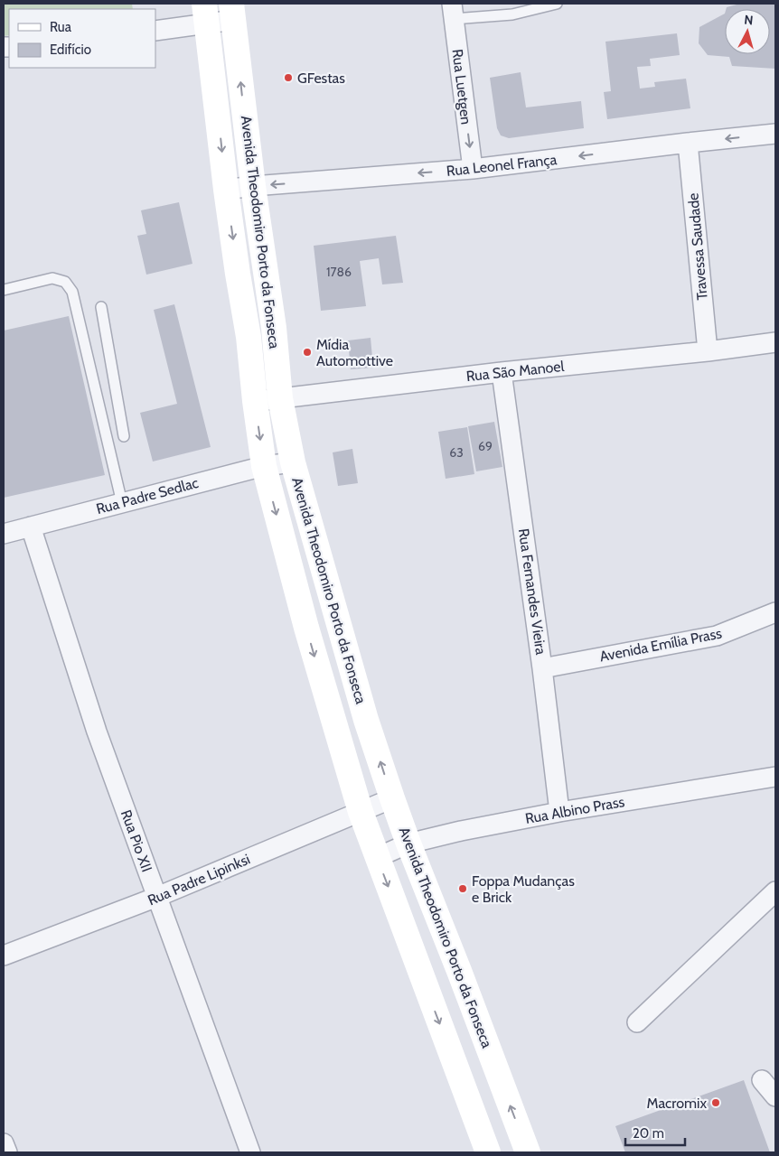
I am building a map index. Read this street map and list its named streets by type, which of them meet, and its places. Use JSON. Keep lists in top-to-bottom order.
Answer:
{
  "streets": {
    "main road": ["Avenida Theodomiro Porto da Fonseca"],
    "street": [
      "Rua Luetgen",
      "Rua Leonel França",
      "Travessa Saudade",
      "Rua São Manoel",
      "Rua Padre Sedlac",
      "Rua Fernandes Vieira",
      "Avenida Emília Prass",
      "Rua Albino Prass",
      "Rua Pio XII",
      "Rua Padre Lipinksi"
    ]
  },
  "crossings": [
    ["Rua Luetgen", "Rua Leonel França"],
    ["Rua Leonel França", "Avenida Theodomiro Porto da Fonseca"],
    ["Rua Leonel França", "Travessa Saudade"],
    ["Avenida Theodomiro Porto da Fonseca", "Rua São Manoel"],
    ["Avenida Theodomiro Porto da Fonseca", "Rua Padre Sedlac"],
    ["Avenida Theodomiro Porto da Fonseca", "Rua Albino Prass"],
    ["Avenida Theodomiro Porto da Fonseca", "Rua Padre Lipinksi"],
    ["Travessa Saudade", "Rua São Manoel"],
    ["Rua São Manoel", "Rua Fernandes Vieira"],
    ["Rua Padre Sedlac", "Rua Pio XII"],
    ["Rua Fernandes Vieira", "Avenida Emília Prass"],
    ["Rua Fernandes Vieira", "Rua Albino Prass"],
    ["Rua Pio XII", "Rua Padre Lipinksi"]
  ],
  "one_way": ["Rua Luetgen", "Rua Leonel França"],
  "places": [
    "GFestas",
    "Mídia Automottive",
    "Foppa Mudanças e Brick",
    "Macromix"
  ],
  "house_numbers": ["1786", "69", "63"],
  "legend": ["Rua", "Edifício"],
  "scale_bar": "20 m",
  "north": "top"
}
